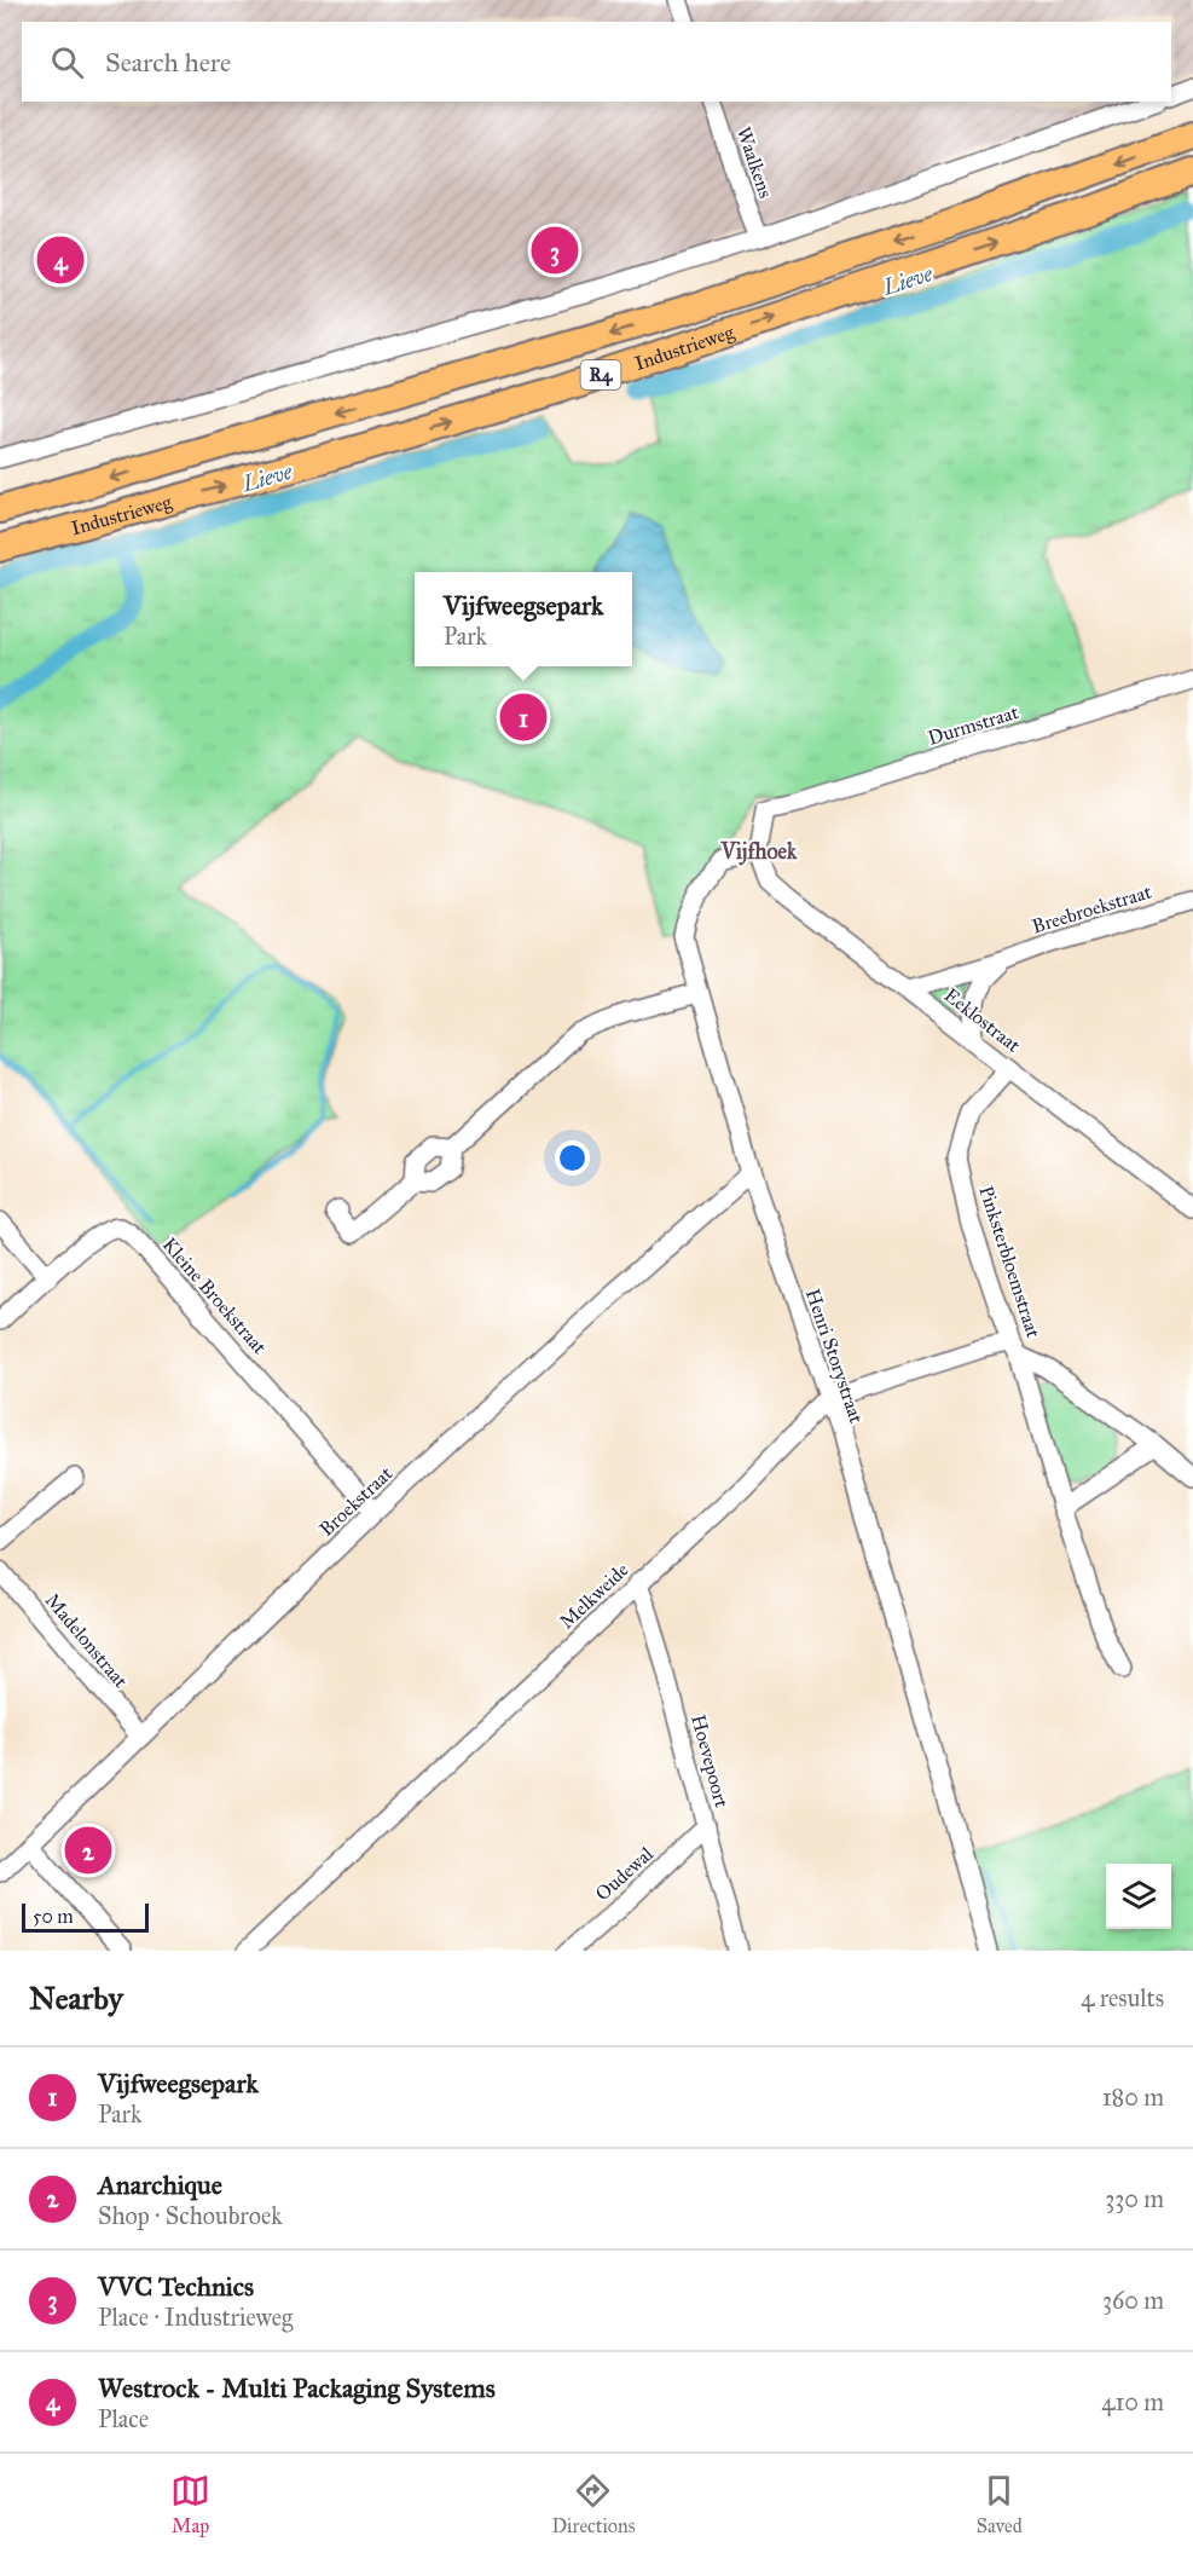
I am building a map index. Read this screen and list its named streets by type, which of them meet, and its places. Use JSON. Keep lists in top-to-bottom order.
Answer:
{
  "streets": {
    "highway": ["Industrieweg", "R4"],
    "street": [
      "Waalkens",
      "Durmstraat",
      "Breebroekstraat",
      "Eeklostraat",
      "Pinksterbloemstraat",
      "Kleine Broekstraat",
      "Henri Storystraat",
      "Broekstraat",
      "Melkweide",
      "Madelonstraat",
      "Hoevepoort",
      "Oudewal"
    ]
  },
  "crossings": [
    ["Durmstraat", "Eeklostraat"],
    ["Durmstraat", "Henri Storystraat"],
    ["Breebroekstraat", "Eeklostraat"],
    ["Eeklostraat", "Pinksterbloemstraat"],
    ["Eeklostraat", "Henri Storystraat"],
    ["Pinksterbloemstraat", "Melkweide"],
    ["Kleine Broekstraat", "Broekstraat"],
    ["Henri Storystraat", "Broekstraat"],
    ["Henri Storystraat", "Melkweide"],
    ["Broekstraat", "Madelonstraat"],
    ["Melkweide", "Hoevepoort"],
    ["Hoevepoort", "Oudewal"]
  ],
  "districts": ["Vijfhoek"],
  "water": ["Lieve"],
  "scale_bar": "50 m",
  "page": {
    "search": "Search here",
    "pins": [
      "3",
      "4",
      "1",
      "2"
    ],
    "popup": ["Vijfweegsepark", "Park"],
    "scale": "50 m",
    "heading": ["Nearby", "4 results"],
    "list": [
      {
        "mark": "1",
        "name": "Vijfweegsepark",
        "note": "Park",
        "value": "180 m"
      },
      {
        "mark": "2",
        "name": "Anarchique",
        "note": "Shop · Schoubroek",
        "value": "330 m"
      },
      {
        "mark": "3",
        "name": "VVC Technics",
        "note": "Place · Industrieweg",
        "value": "360 m"
      },
      {
        "mark": "4",
        "name": "Westrock - Multi Packaging Systems",
        "note": "Place",
        "value": "410 m"
      }
    ],
    "nav": ["Map", "Directions", "Saved"]
  }
}
